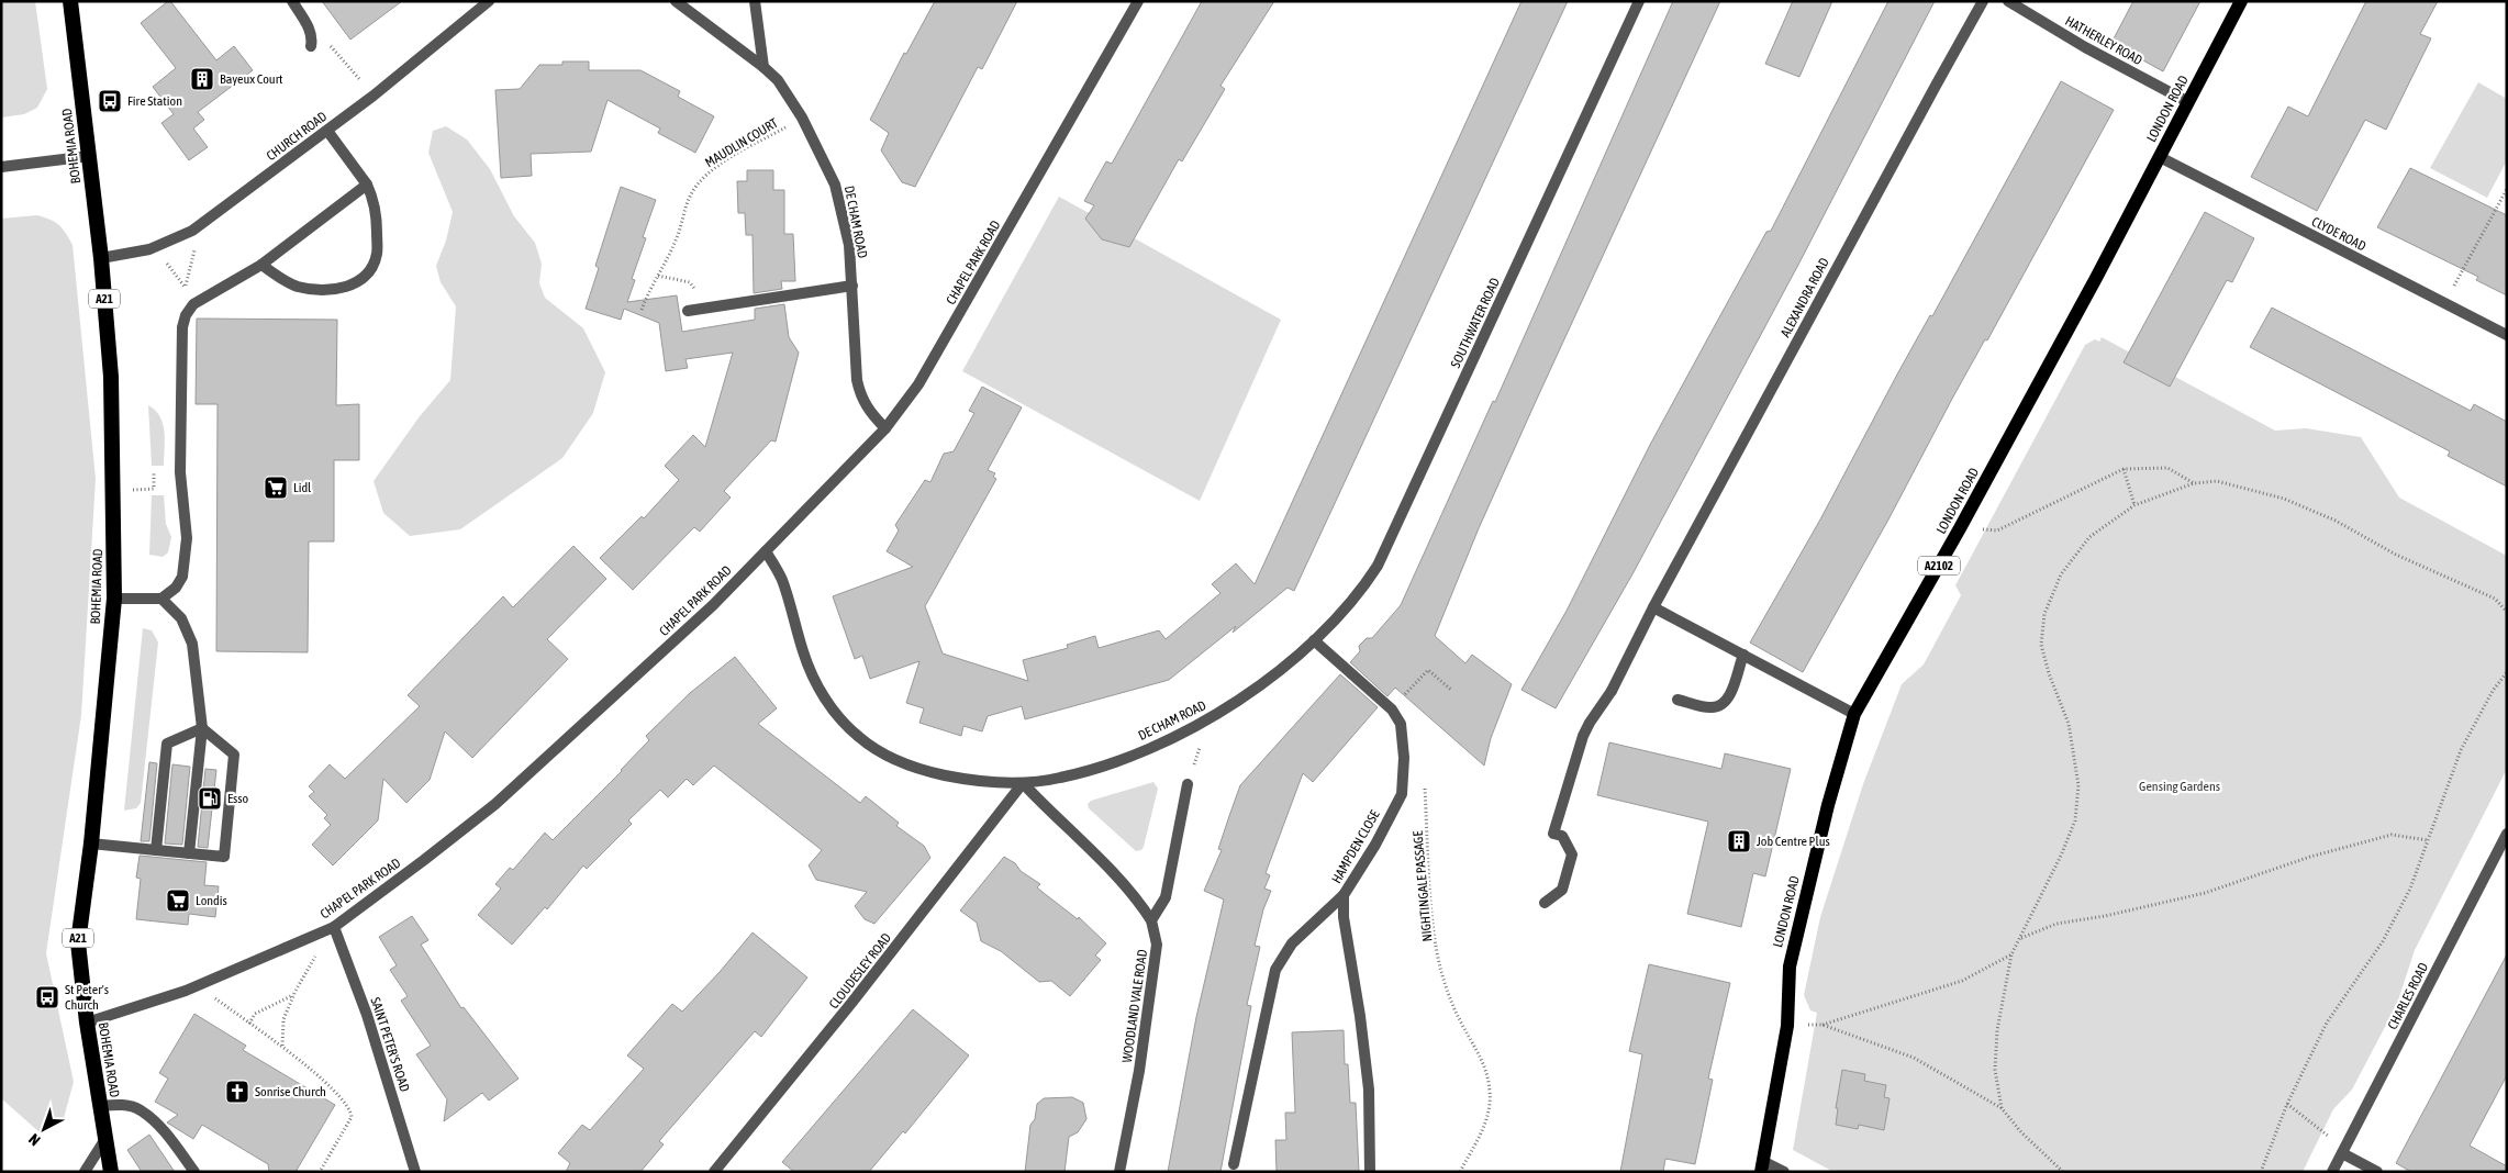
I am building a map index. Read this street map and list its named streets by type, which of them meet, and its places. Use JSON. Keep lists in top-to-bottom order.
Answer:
{
  "streets": {
    "highway": ["BOHEMIA ROAD", "A21"],
    "main road": ["LONDON ROAD", "A2102"],
    "street": [
      "HATHERLEY ROAD",
      "CHURCH ROAD",
      "DE CHAM ROAD",
      "CLYDE ROAD",
      "CHAPEL PARK ROAD",
      "ALEXANDRA ROAD",
      "SOUTHWATER ROAD",
      "HAMPDEN CLOSE",
      "CLOUDESLEY ROAD",
      "CHARLES ROAD",
      "WOODLAND VALE ROAD",
      "SAINT PETER'S ROAD"
    ],
    "path": ["MAUDLIN COURT", "NIGHTINGALE PASSAGE"]
  },
  "crossings": [
    ["HATHERLEY ROAD", "LONDON ROAD"],
    ["LONDON ROAD", "CLYDE ROAD"],
    ["CHURCH ROAD", "BOHEMIA ROAD"],
    ["MAUDLIN COURT", "DE CHAM ROAD"],
    ["BOHEMIA ROAD", "CHAPEL PARK ROAD"],
    ["DE CHAM ROAD", "CHAPEL PARK ROAD"],
    ["DE CHAM ROAD", "SOUTHWATER ROAD"],
    ["DE CHAM ROAD", "HAMPDEN CLOSE"],
    ["DE CHAM ROAD", "CLOUDESLEY ROAD"],
    ["CHAPEL PARK ROAD", "SAINT PETER'S ROAD"],
    ["SOUTHWATER ROAD", "HAMPDEN CLOSE"]
  ],
  "parks": ["Gensing Gardens"],
  "places": {
    "building": ["Bayeux Court", "Job Centre Plus"],
    "bus stop": ["Fire Station", "St Peter's Church"],
    "supermarket": ["Lidl", "Londis"],
    "fuel station": ["Esso"],
    "church": ["Sonrise Church"]
  },
  "north": "bottom left"
}
